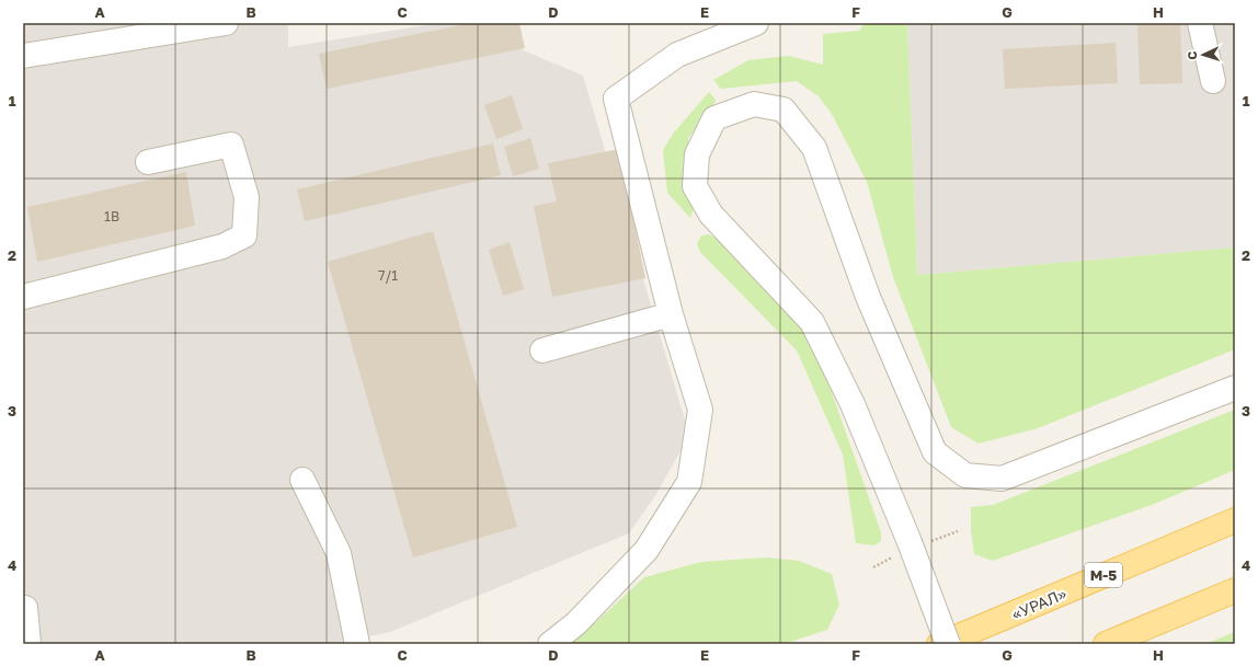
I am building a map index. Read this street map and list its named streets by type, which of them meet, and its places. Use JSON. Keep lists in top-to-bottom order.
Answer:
{
  "streets": {
    "main road": ["М-5", "«УРАЛ»"]
  },
  "house_numbers": ["1В", "7/1"],
  "north": "left",
  "grid": {
    "columns": [
      "A",
      "B",
      "C",
      "D",
      "E",
      "F",
      "G",
      "H"
    ],
    "rows": [
      "1",
      "2",
      "3",
      "4"
    ]
  }
}
